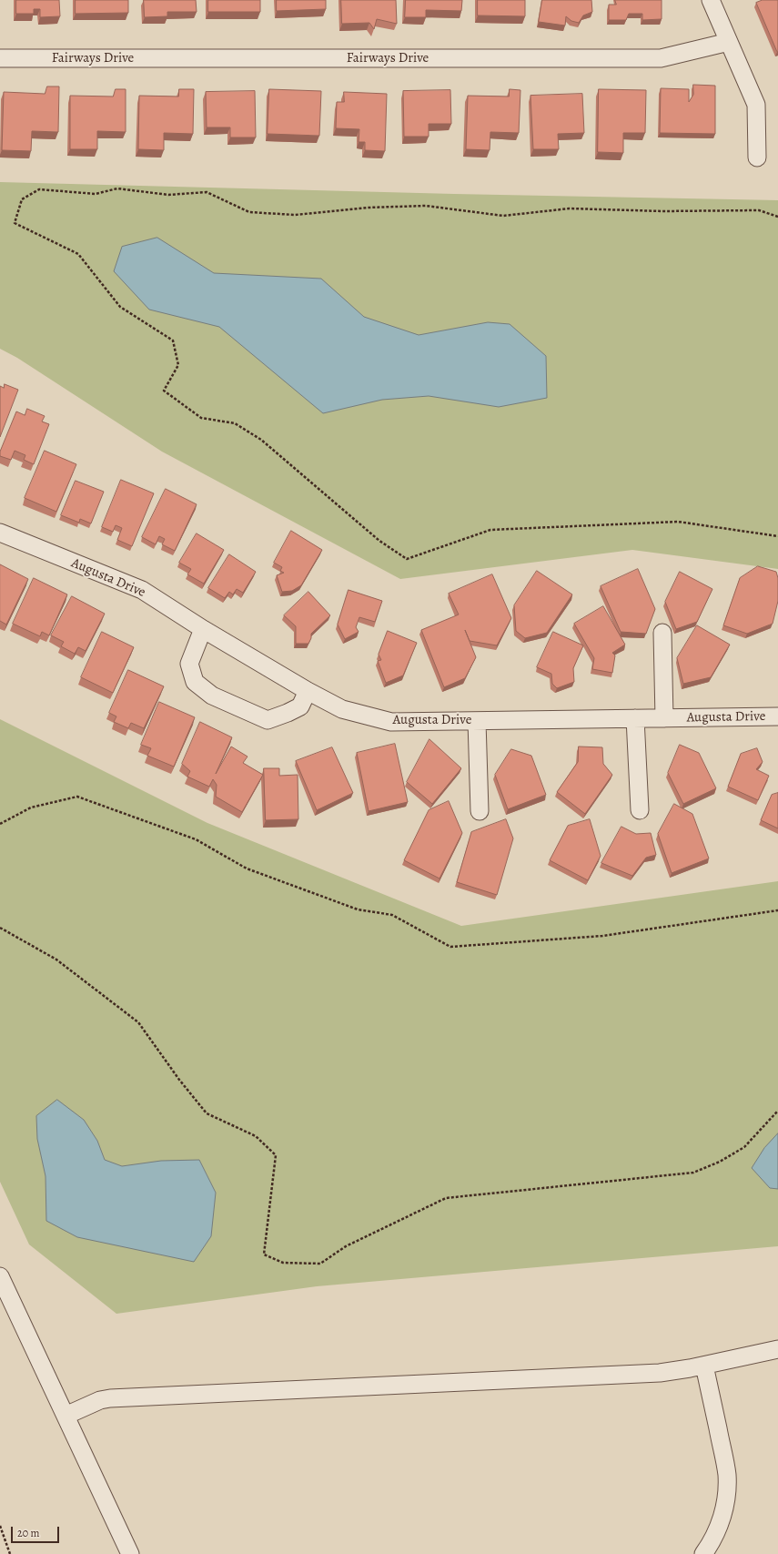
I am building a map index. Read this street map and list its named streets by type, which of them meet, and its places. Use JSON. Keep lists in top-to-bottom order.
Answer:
{
  "streets": {
    "street": ["Fairways Drive", "Augusta Drive"]
  },
  "scale_bar": "20 m"
}
